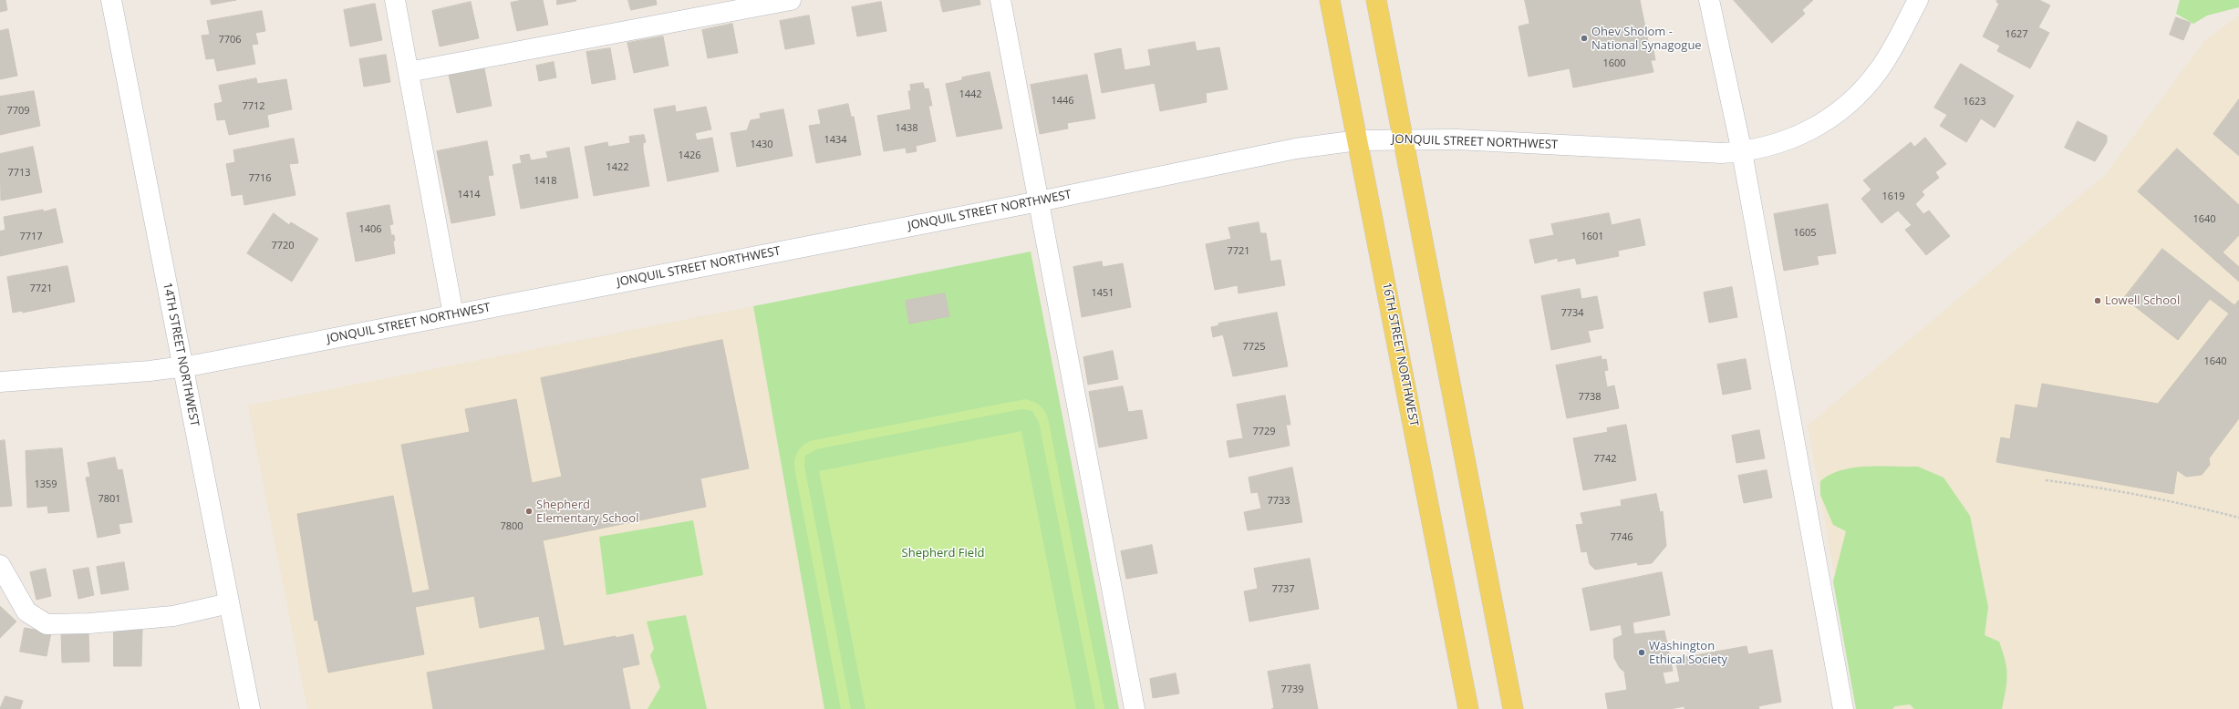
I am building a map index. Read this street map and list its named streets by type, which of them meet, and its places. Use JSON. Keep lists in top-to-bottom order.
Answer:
{
  "streets": {
    "main road": ["16TH STREET NORTHWEST"],
    "street": ["JONQUIL STREET NORTHWEST", "14TH STREET NORTHWEST"]
  },
  "crossings": [
    ["JONQUIL STREET NORTHWEST", "14TH STREET NORTHWEST"],
    ["JONQUIL STREET NORTHWEST", "16TH STREET NORTHWEST"]
  ],
  "parks": ["Shepherd Field"],
  "places": [
    "Ohev Sholom - National Synagogue",
    "Lowell School",
    "Shepherd Elementary School",
    "Washington Ethical Society"
  ],
  "house_numbers": [
    "1627",
    "7706",
    "1600",
    "1442",
    "1446",
    "1623",
    "7712",
    "7709",
    "1438",
    "1434",
    "1430",
    "1426",
    "1422",
    "7713",
    "7716",
    "1418",
    "1414",
    "1619",
    "1640",
    "1406",
    "1605",
    "7717",
    "1601",
    "7720",
    "7721",
    "7721",
    "1451",
    "7734",
    "7725",
    "1640",
    "7738",
    "7729",
    "7742",
    "1359",
    "7801",
    "7733",
    "7800",
    "7746",
    "7737",
    "7739"
  ]
}
